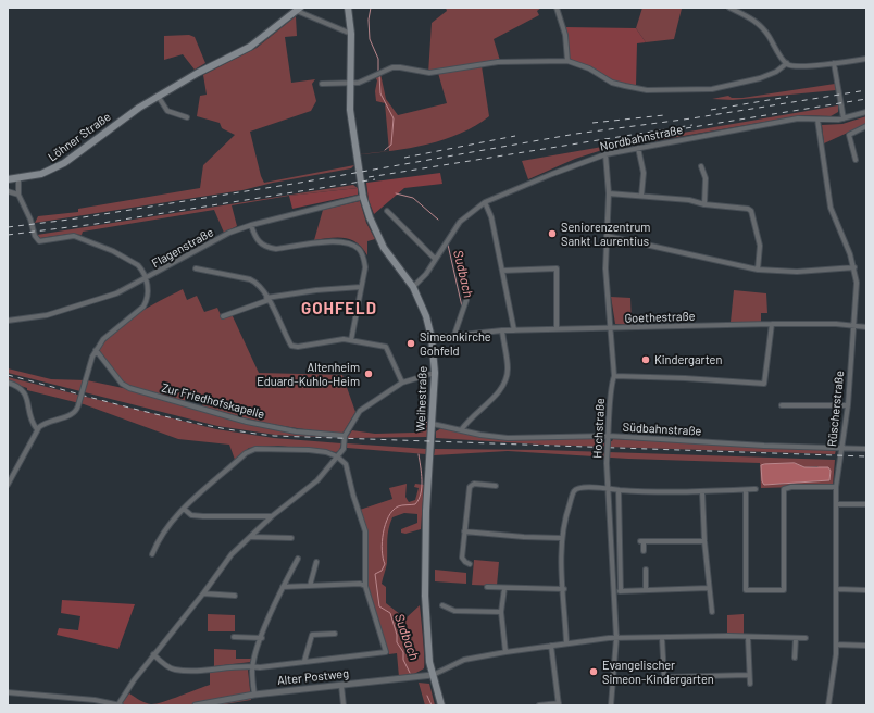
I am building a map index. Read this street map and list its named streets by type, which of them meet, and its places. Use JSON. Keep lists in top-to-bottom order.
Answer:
{
  "streets": {
    "main road": ["Löhner Straße", "Weihestraße"],
    "street": [
      "Nordbahnstraße",
      "Flagenstraße",
      "Goethestraße",
      "Zur Friedhofskapelle",
      "Rüscherstraße",
      "Hochstraße",
      "Südbahnstraße",
      "Alter Postweg"
    ]
  },
  "crossings": [
    ["Nordbahnstraße", "Weihestraße"],
    ["Nordbahnstraße", "Rüscherstraße"],
    ["Nordbahnstraße", "Hochstraße"],
    ["Flagenstraße", "Weihestraße"],
    ["Goethestraße", "Weihestraße"],
    ["Goethestraße", "Rüscherstraße"],
    ["Goethestraße", "Hochstraße"],
    ["Weihestraße", "Südbahnstraße"],
    ["Weihestraße", "Alter Postweg"],
    ["Rüscherstraße", "Südbahnstraße"],
    ["Hochstraße", "Südbahnstraße"]
  ],
  "districts": ["GOHFELD"],
  "water": ["Sudbach"],
  "places": [
    "Seniorenzentrum Sankt Laurentius",
    "Simeonkirche Gohfeld",
    "Kindergarten",
    "Altenheim Eduard-Kuhlo-Heim",
    "Evangelischer Simeon-Kindergarten"
  ]
}
